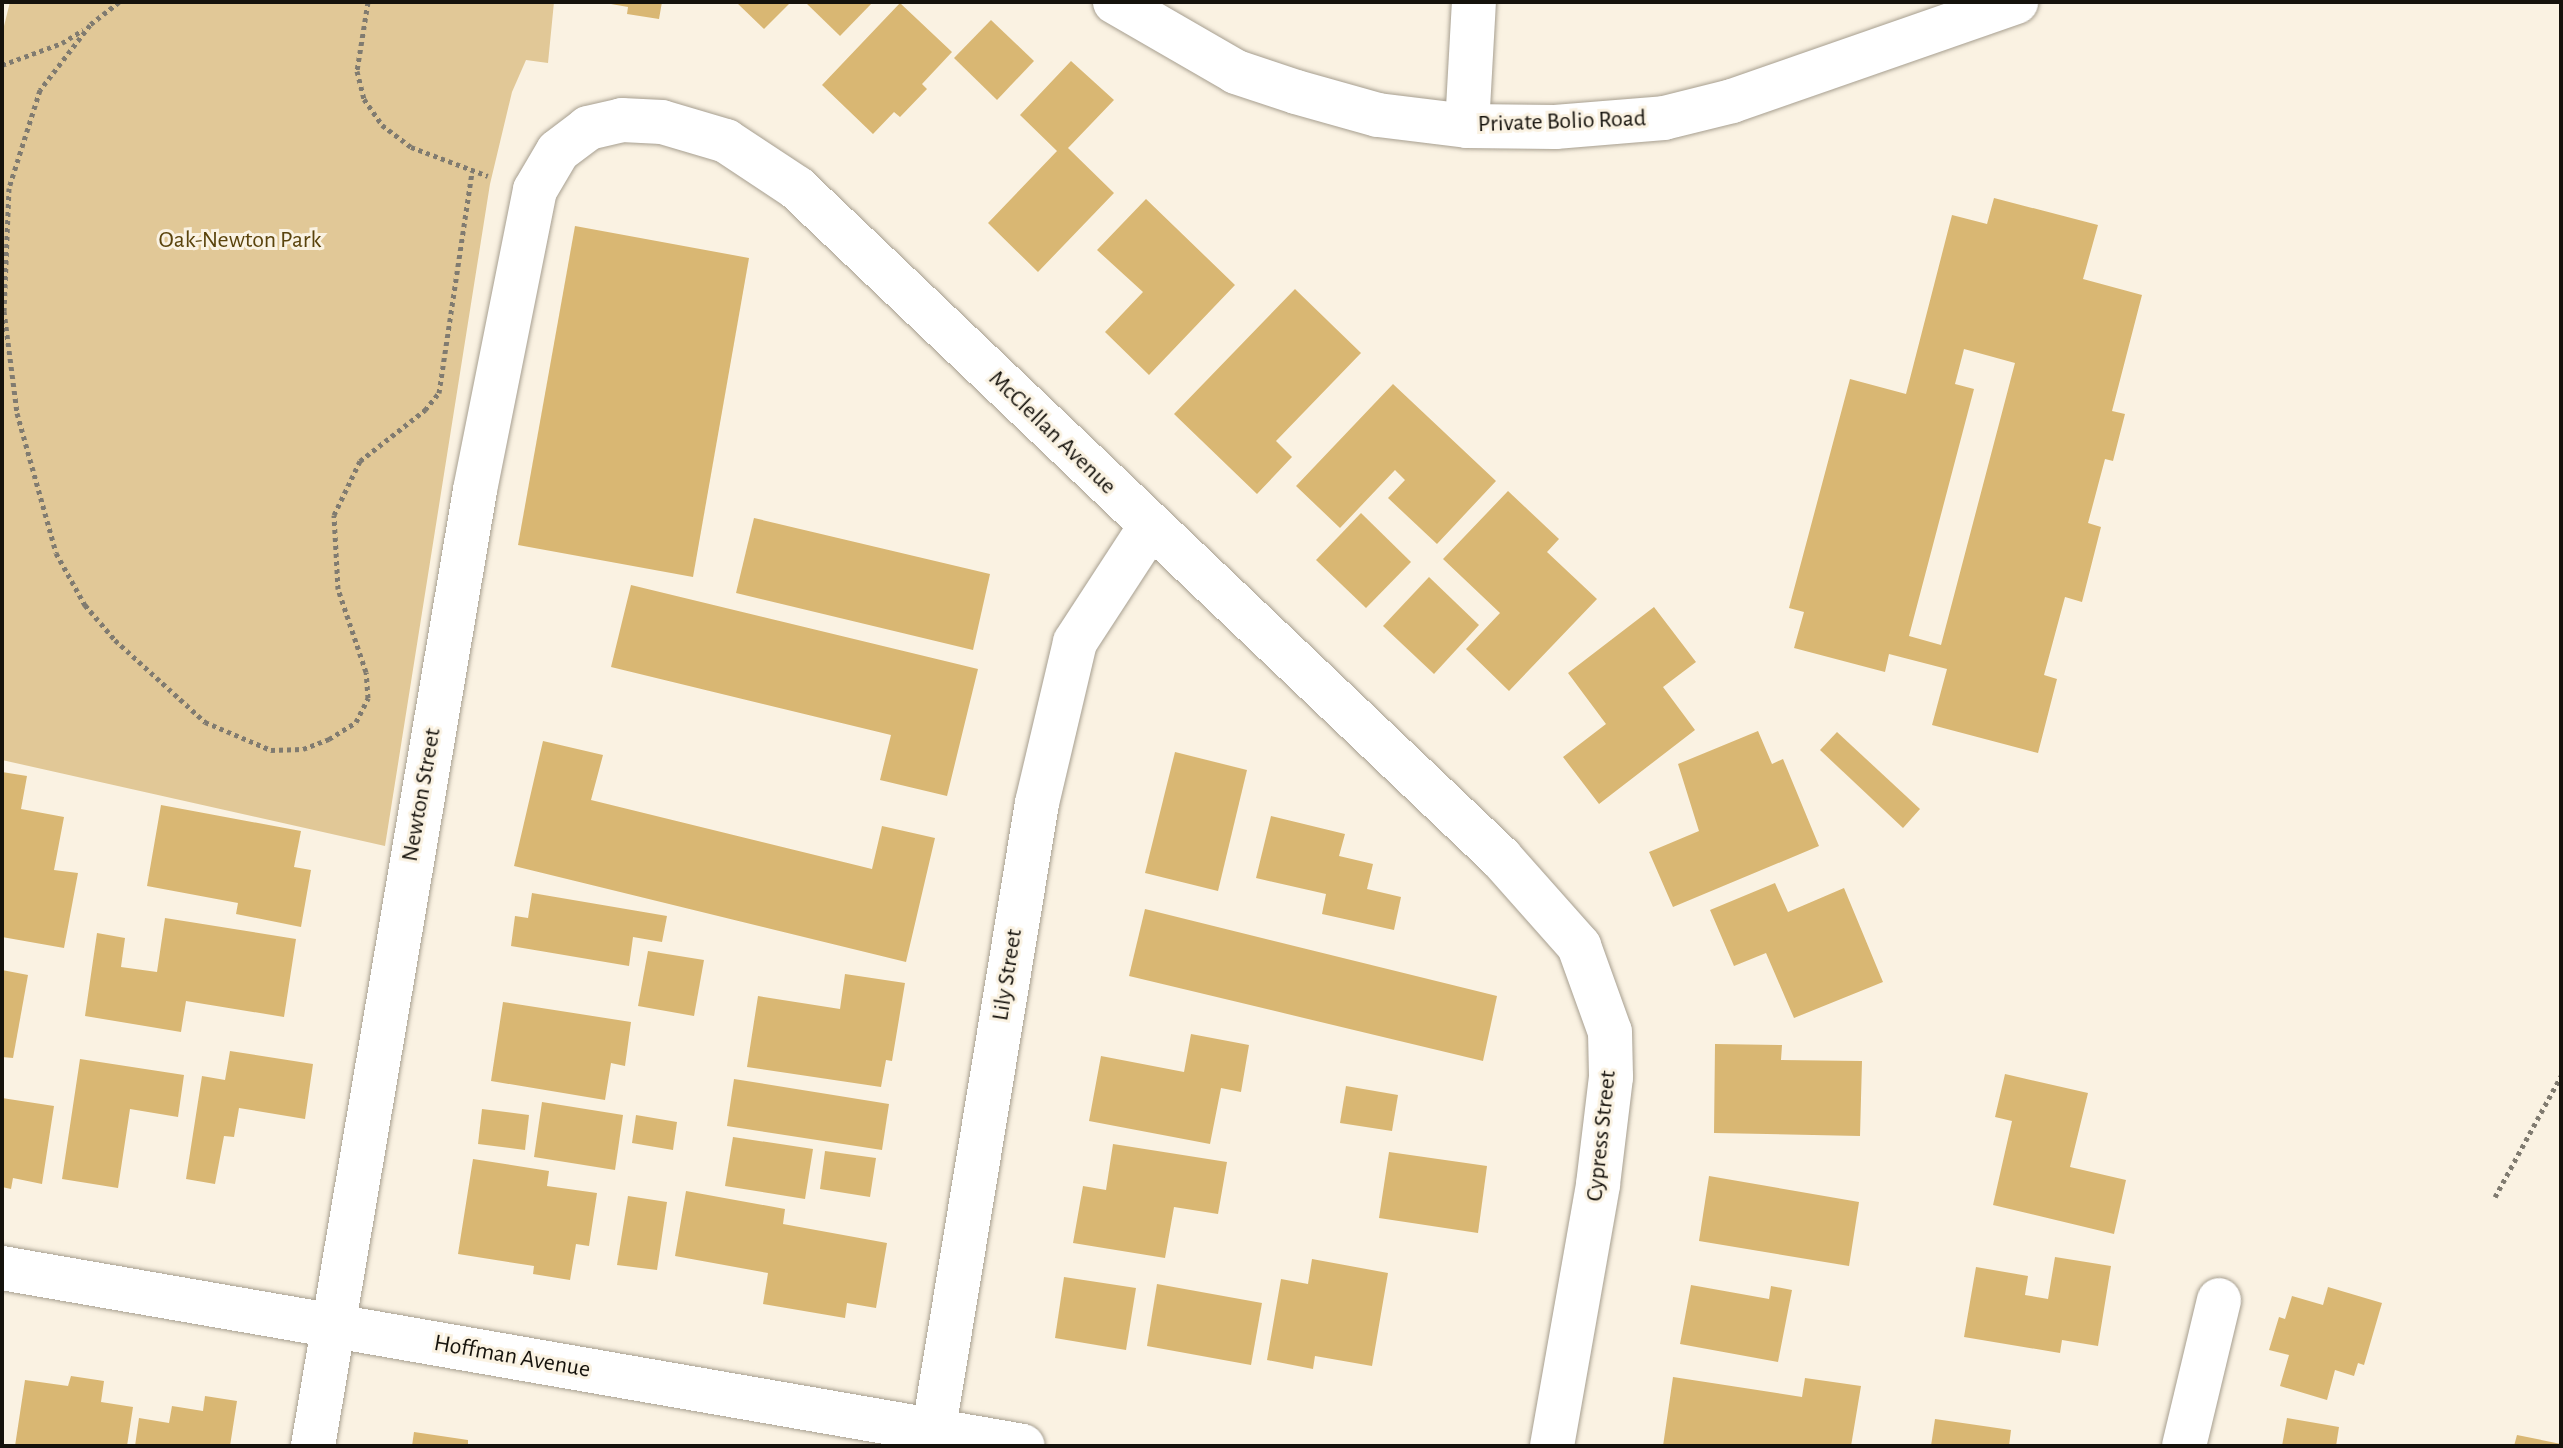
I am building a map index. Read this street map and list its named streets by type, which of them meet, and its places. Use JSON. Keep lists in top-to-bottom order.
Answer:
{
  "streets": {
    "street": [
      "Private Bolio Road",
      "McClellan Avenue",
      "Newton Street",
      "Lily Street",
      "Cypress Street",
      "Hoffman Avenue"
    ]
  },
  "crossings": [
    ["McClellan Avenue", "Newton Street"],
    ["McClellan Avenue", "Lily Street"],
    ["McClellan Avenue", "Cypress Street"],
    ["Newton Street", "Hoffman Avenue"],
    ["Lily Street", "Hoffman Avenue"]
  ],
  "parks": ["Oak-Newton Park"]
}
